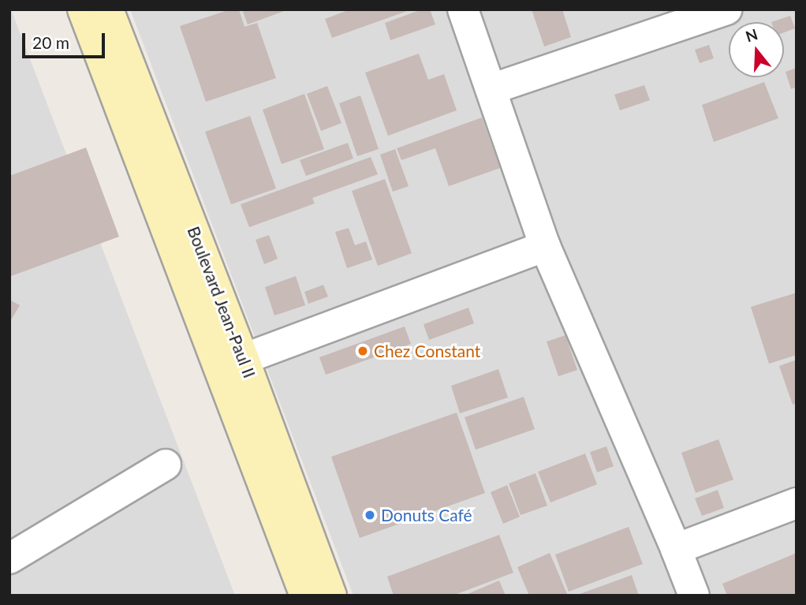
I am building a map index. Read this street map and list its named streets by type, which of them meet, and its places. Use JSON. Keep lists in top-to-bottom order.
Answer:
{
  "streets": {
    "main road": ["Boulevard Jean-Paul II"]
  },
  "places": ["Chez Constant", "Donuts Café"],
  "scale_bar": "20 m",
  "north": "top"
}
